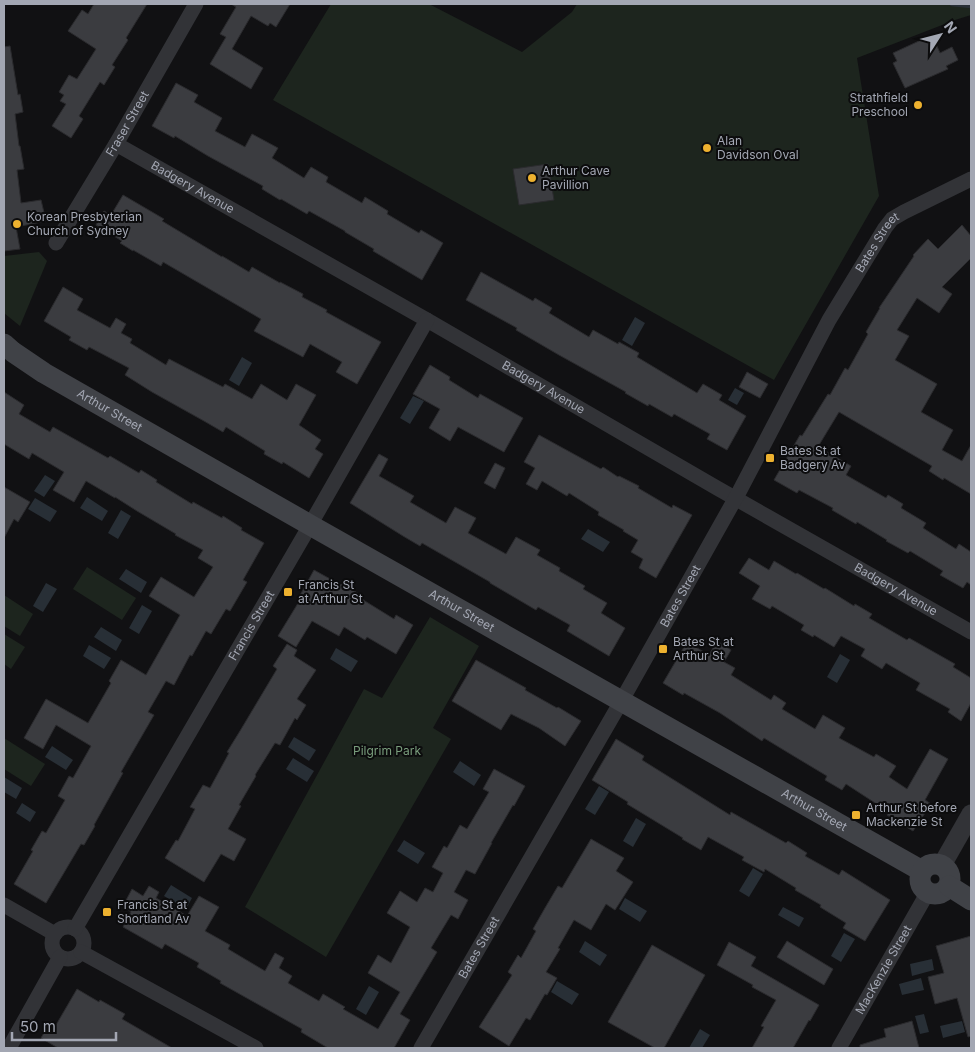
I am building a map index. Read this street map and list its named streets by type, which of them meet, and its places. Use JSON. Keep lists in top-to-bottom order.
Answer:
{
  "streets": {
    "main road": ["Arthur Street"],
    "street": [
      "Fraser Street",
      "Badgery Avenue",
      "Bates Street",
      "Francis Street",
      "MacKenzie Street"
    ]
  },
  "crossings": [
    ["Fraser Street", "Badgery Avenue"],
    ["Badgery Avenue", "Bates Street"],
    ["Badgery Avenue", "Francis Street"],
    ["Bates Street", "Arthur Street"],
    ["Arthur Street", "Francis Street"],
    ["Arthur Street", "MacKenzie Street"]
  ],
  "parks": ["Pilgrim Park"],
  "places": {
    "other": [
      "Strathfield Preschool",
      "Alan Davidson Oval",
      "Arthur Cave Pavillion",
      "Korean Presbyterian Church of Sydney"
    ],
    "transit": [
      "Bates St at Badgery Av",
      "Francis St at Arthur St",
      "Bates St at Arthur St",
      "Arthur St before Mackenzie St",
      "Francis St at Shortland Av"
    ]
  },
  "scale_bar": "50 m",
  "north": "top right"
}
